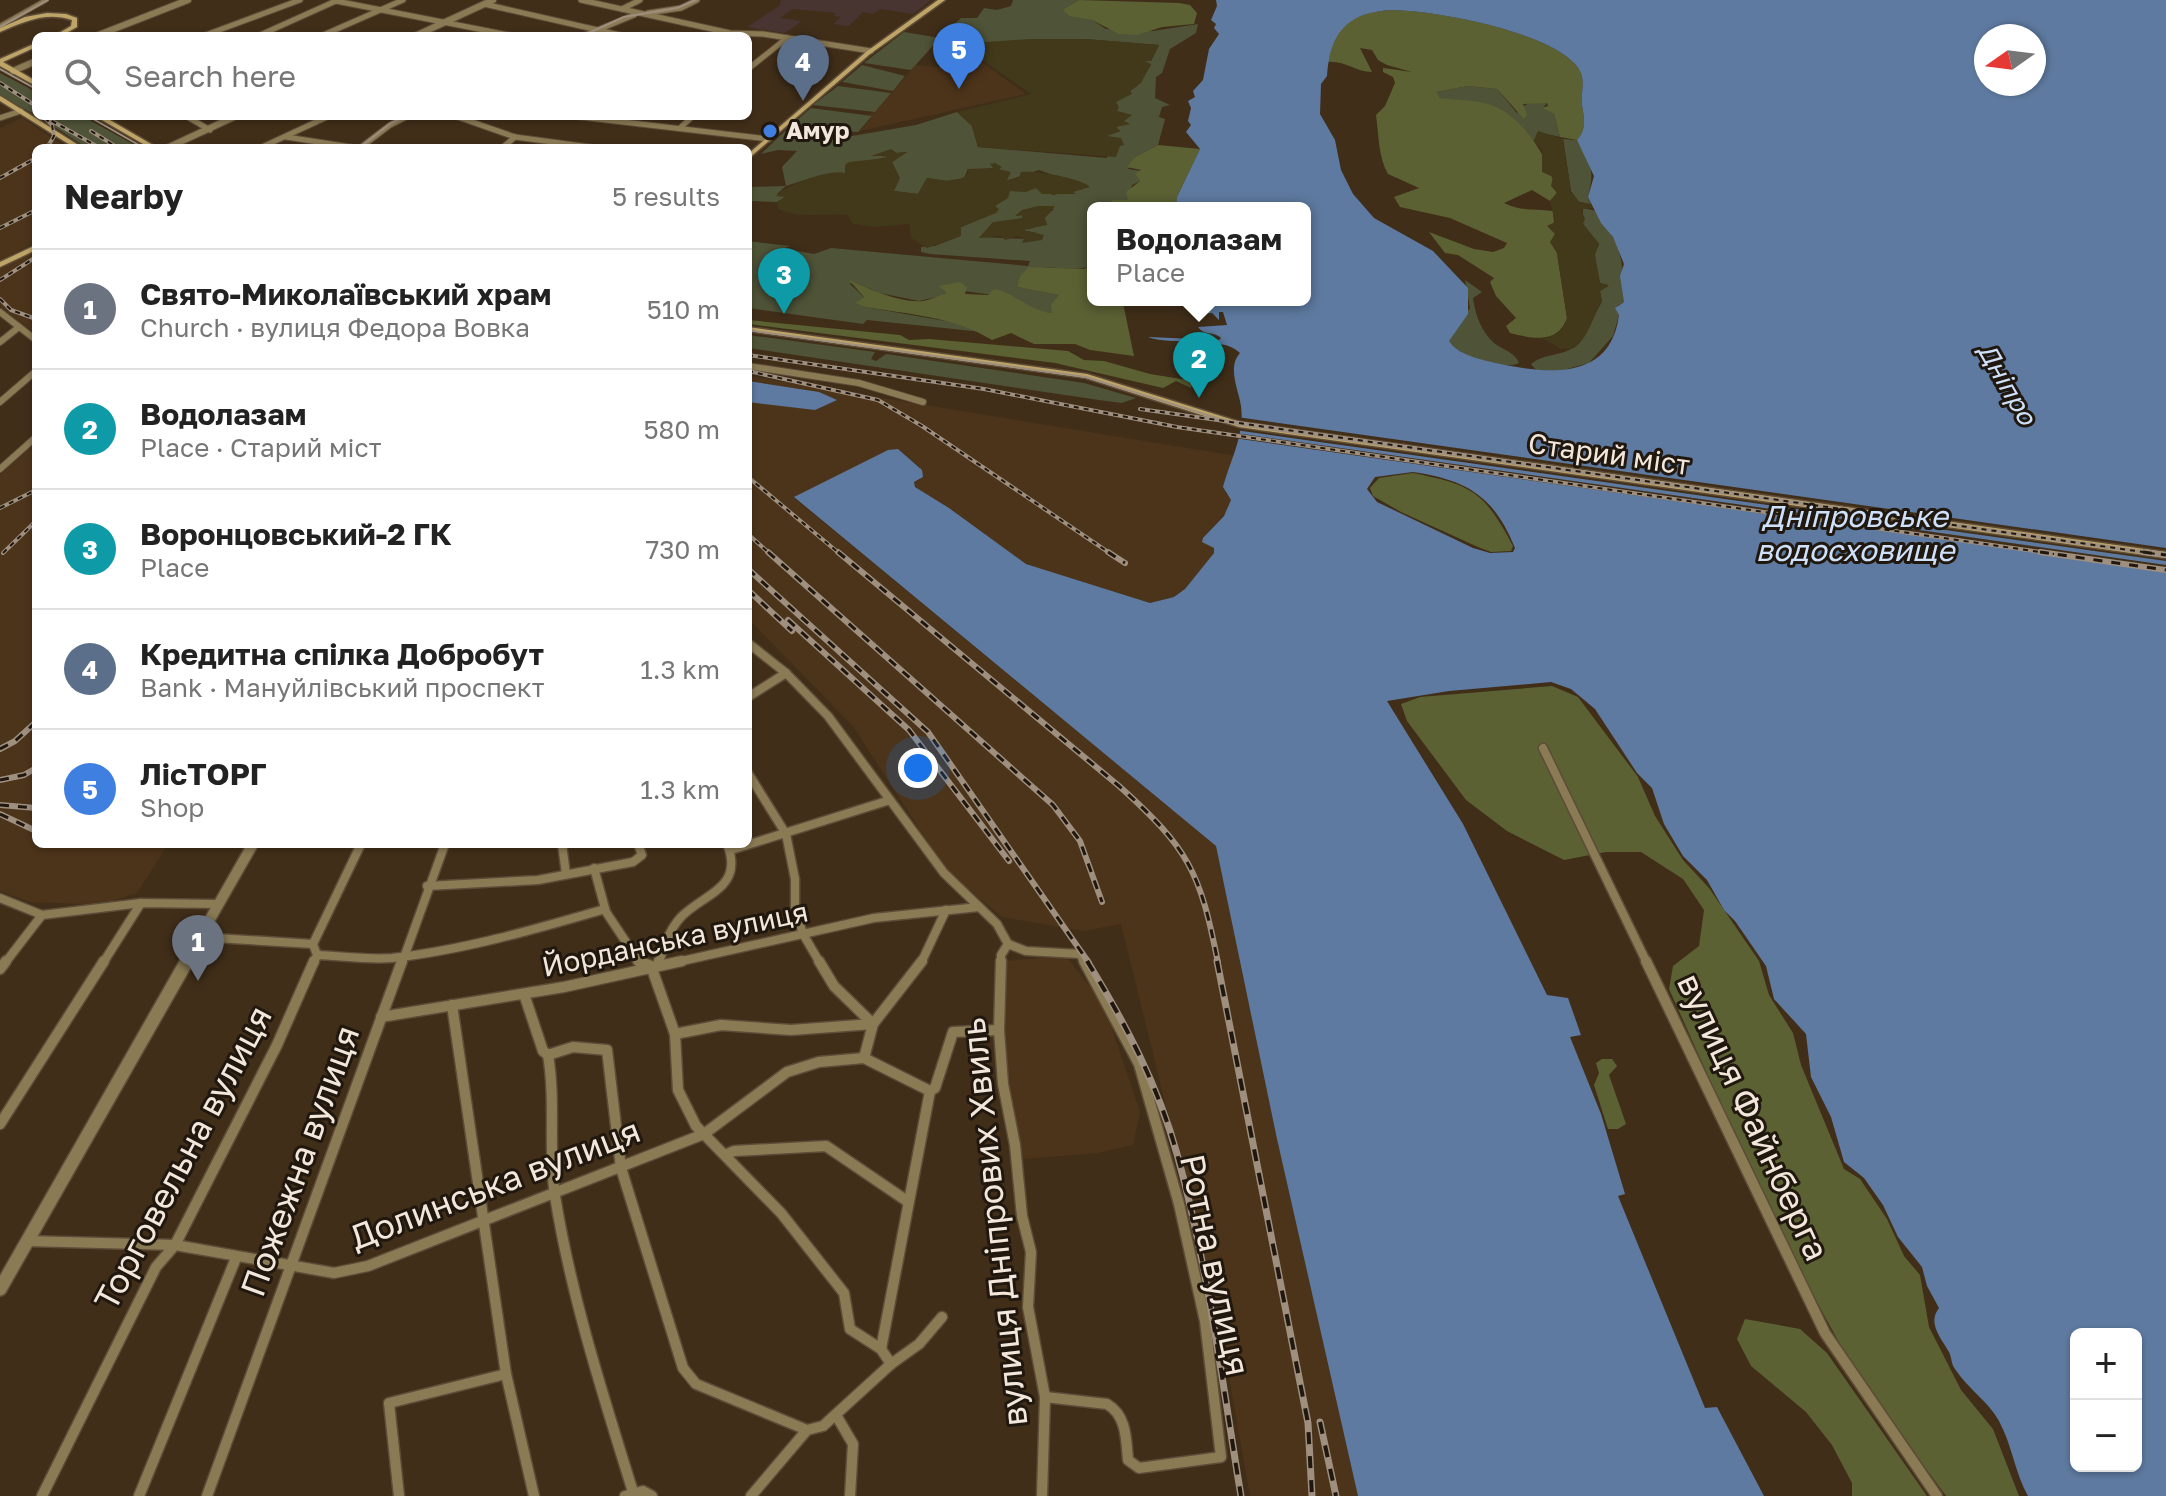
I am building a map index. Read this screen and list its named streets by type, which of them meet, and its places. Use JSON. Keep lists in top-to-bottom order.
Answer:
{
  "streets": {
    "main road": ["Старий міст"],
    "street": [
      "Йорданська вулиця",
      "вулиця Файнберга",
      "Торговельна вулиця",
      "Пожежна вулиця",
      "Долинська вулиця",
      "вулиця Дніпрових Хвиль",
      "Ротна вулиця"
    ]
  },
  "crossings": [
    ["Йорданська вулиця", "Пожежна вулиця"],
    ["Торговельна вулиця", "Долинська вулиця"],
    ["Пожежна вулиця", "Долинська вулиця"],
    ["вулиця Дніпрових Хвиль", "Ротна вулиця"]
  ],
  "water": ["Дніпро", "Дніпровське водосховище"],
  "places": ["Амур"],
  "north": "left",
  "page": {
    "pins": [
      "5",
      "4",
      "3",
      "2",
      "1"
    ],
    "search": "Search here",
    "heading": ["Nearby", "5 results"],
    "popup": ["Водолазам", "Place"],
    "list": [
      {
        "mark": "1",
        "name": "Свято-Миколаївський храм",
        "note": "Church · вулиця Федора Вовка",
        "value": "510 m"
      },
      {
        "mark": "2",
        "name": "Водолазам",
        "note": "Place · Старий міст",
        "value": "580 m"
      },
      {
        "mark": "3",
        "name": "Воронцовський-2 ГК",
        "note": "Place",
        "value": "730 m"
      },
      {
        "mark": "4",
        "name": "Кредитна спілка Добробут",
        "note": "Bank · Мануйлівський проспект",
        "value": "1.3 km"
      },
      {
        "mark": "5",
        "name": "ЛісТОРГ",
        "note": "Shop",
        "value": "1.3 km"
      }
    ],
    "map_buttons": ["+", "−"]
  }
}
